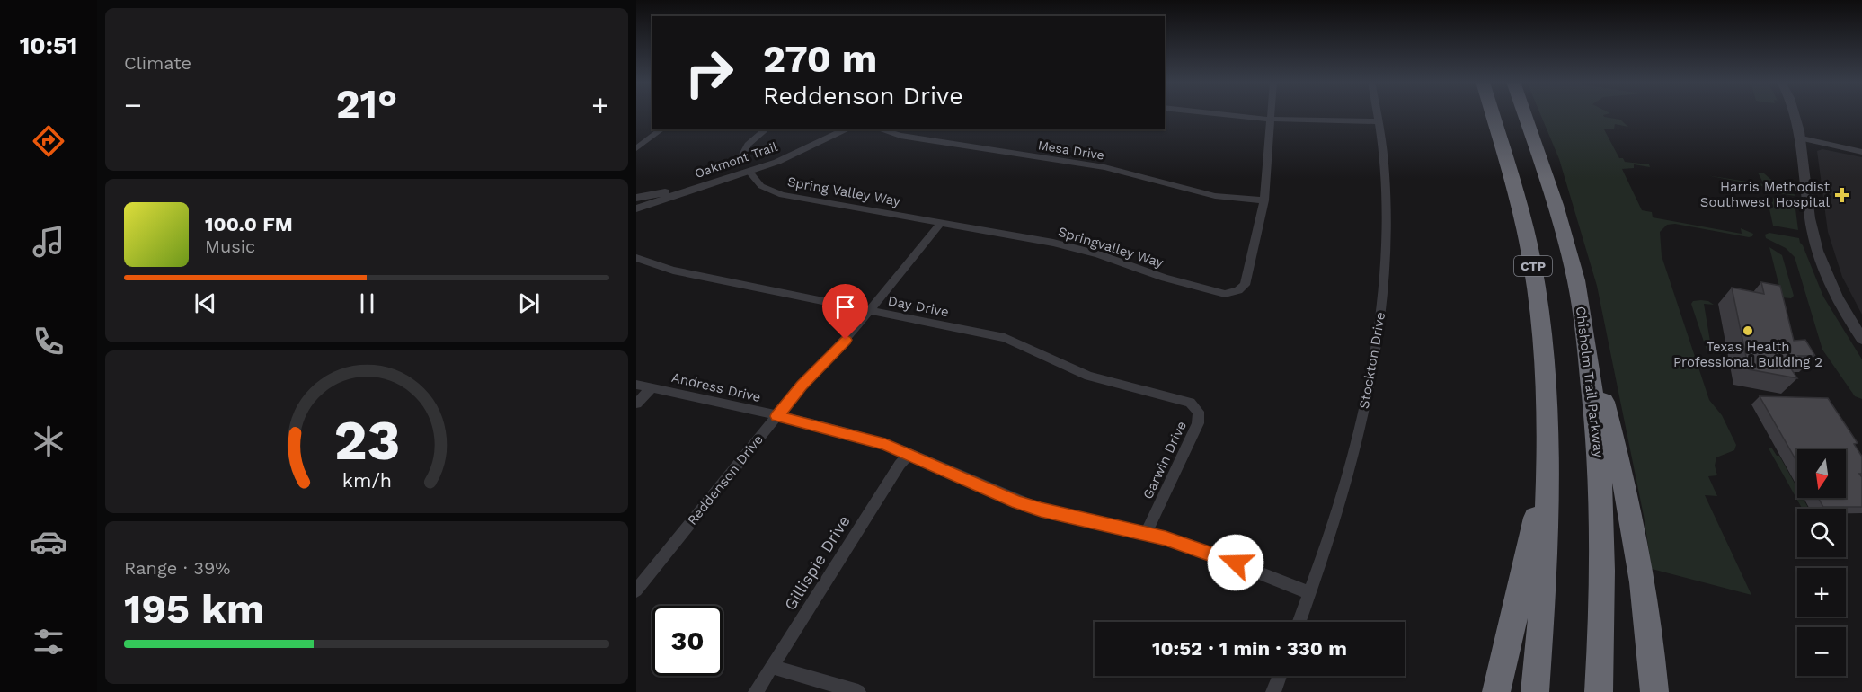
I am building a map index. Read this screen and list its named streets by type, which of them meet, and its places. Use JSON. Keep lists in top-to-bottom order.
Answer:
{
  "streets": {
    "highway": ["CTP", "Chisholm Trail Parkway"],
    "street": [
      "Mesa Drive",
      "Oakmont Trail",
      "Spring Valley Way",
      "Springvalley Way",
      "Day Drive",
      "Stockton Drive",
      "Andress Drive",
      "Garwin Drive",
      "Reddenson Drive",
      "Gillispie Drive"
    ]
  },
  "crossings": [
    ["Mesa Drive", "Springvalley Way"],
    ["Oakmont Trail", "Spring Valley Way"],
    ["Spring Valley Way", "Springvalley Way"],
    ["Spring Valley Way", "Reddenson Drive"],
    ["Springvalley Way", "Reddenson Drive"],
    ["Day Drive", "Garwin Drive"],
    ["Day Drive", "Reddenson Drive"],
    ["Stockton Drive", "Andress Drive"],
    ["Andress Drive", "Garwin Drive"],
    ["Andress Drive", "Reddenson Drive"],
    ["Andress Drive", "Gillispie Drive"]
  ],
  "places": {
    "health": ["Harris Methodist Southwest Hospital"],
    "other": ["Texas Health Professional Building 2"]
  },
  "north": "bottom",
  "page": {
    "tabs": "10:51",
    "tile": [
      "Climate",
      ["Range · 39%", "195 km"]
    ],
    "turn": ["270 m", "Reddenson Drive"],
    "heat": ["−", "21°", "+"],
    "song": ["100.0 FM", "Music"],
    "map_buttons": ["+", "−"],
    "limit": "30",
    "trip": "10:52 · 1 min · 330 m",
    "gauge": ["23", "km/h"]
  }
}
